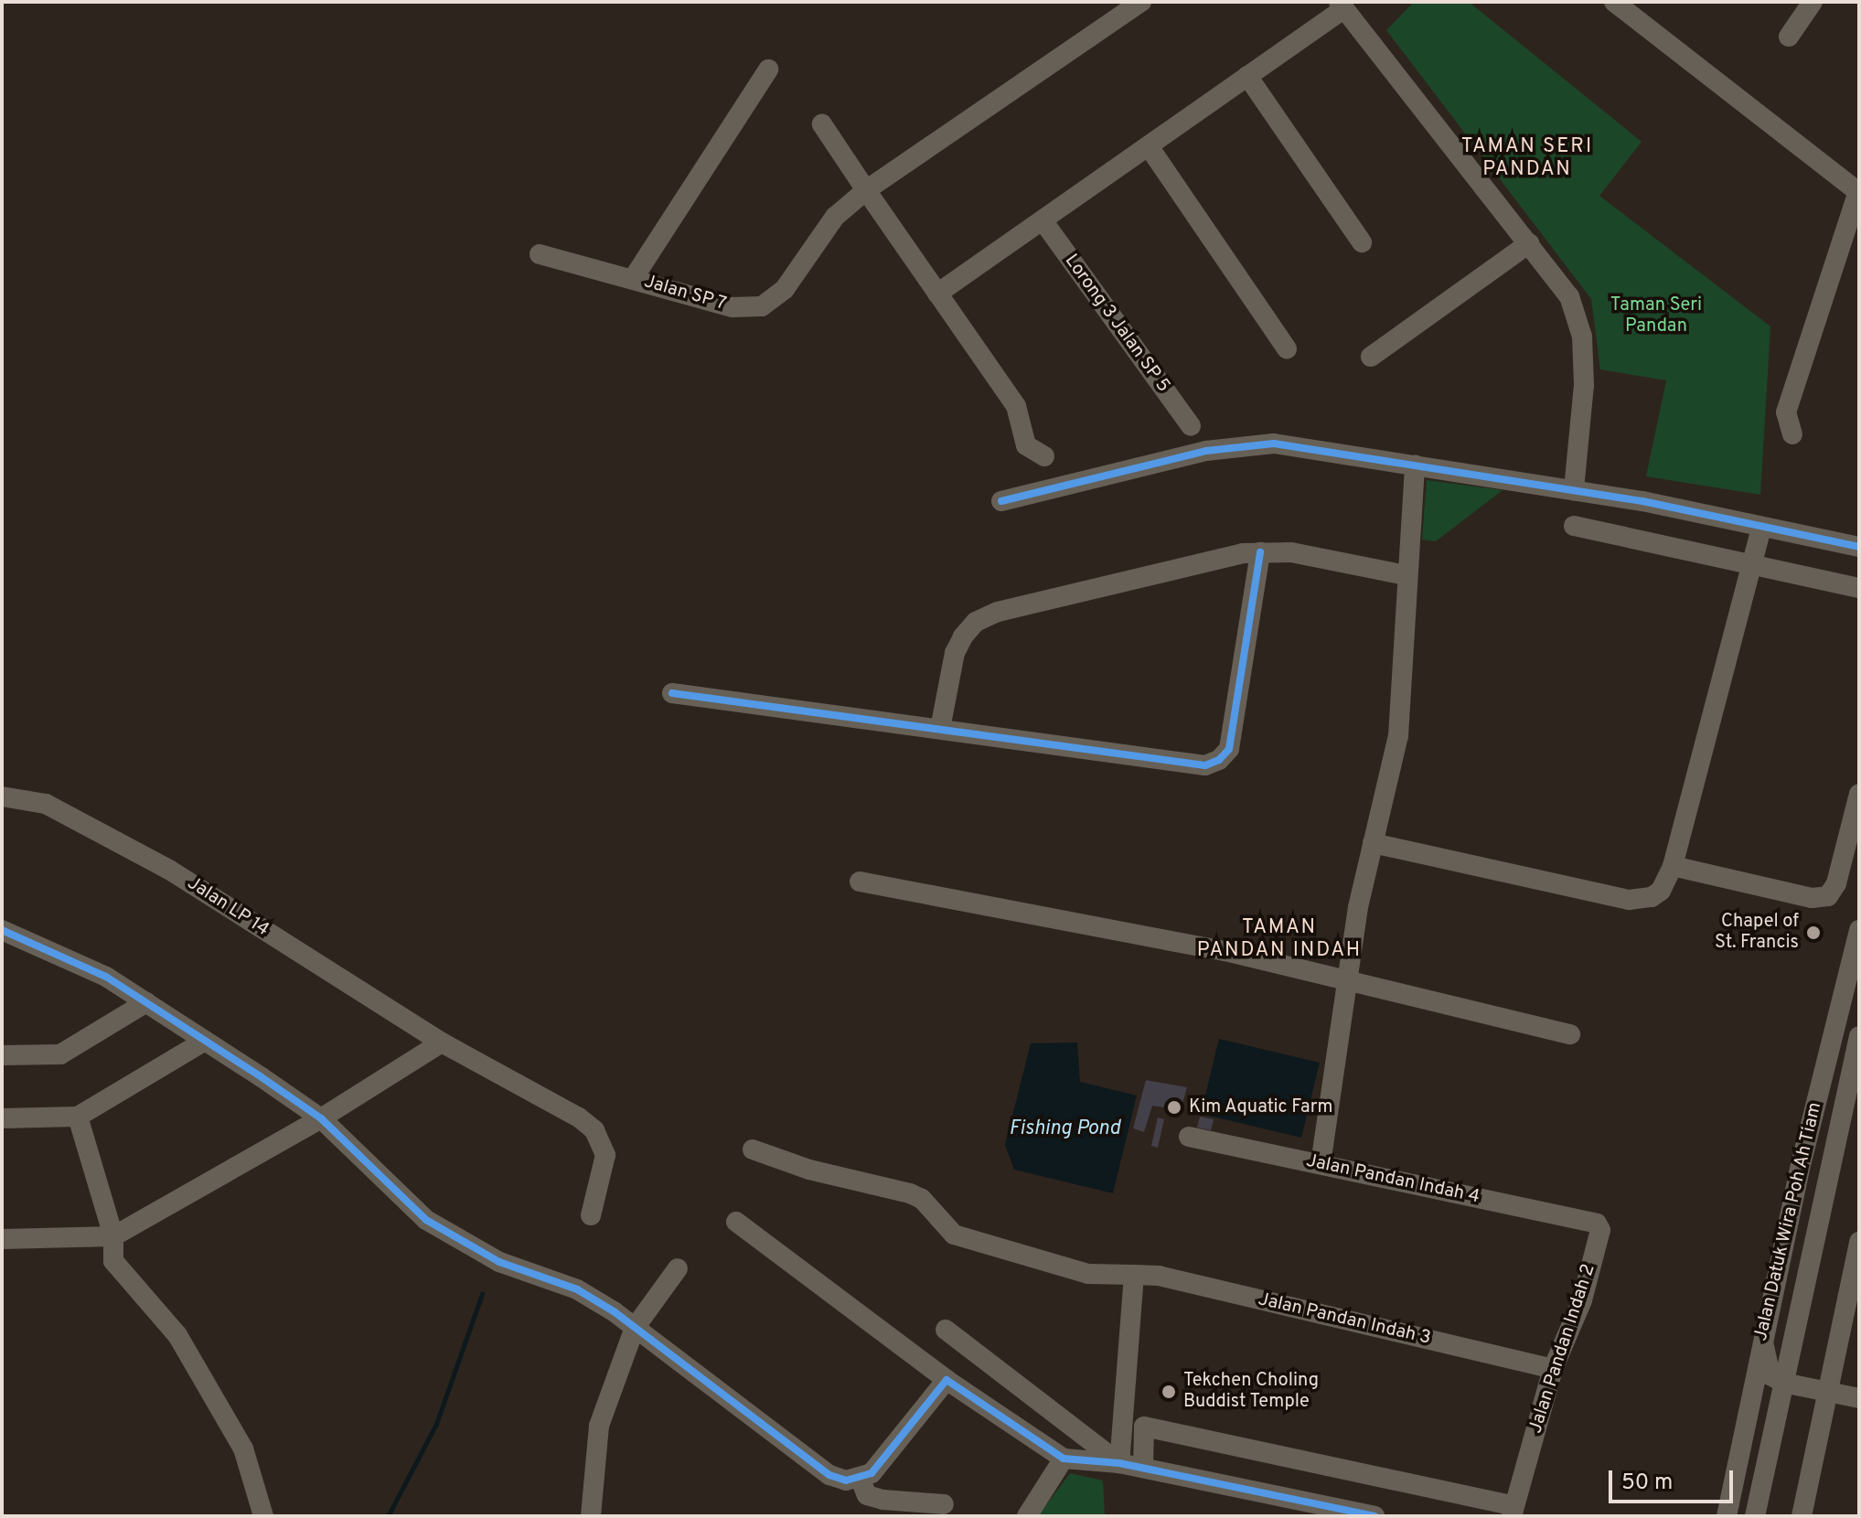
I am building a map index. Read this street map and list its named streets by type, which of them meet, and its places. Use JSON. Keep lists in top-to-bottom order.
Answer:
{
  "streets": {
    "street": [
      "Jalan SP 7",
      "Lorong 3 Jalan SP 5",
      "Jalan LP 14",
      "Jalan Pandan Indah 4",
      "Jalan Datuk Wira Poh Ah Tiam",
      "Jalan Pandan Indah 3",
      "Jalan Pandan Indah 2"
    ]
  },
  "crossings": [
    ["Jalan Pandan Indah 4", "Jalan Pandan Indah 2"],
    ["Jalan Pandan Indah 3", "Jalan Pandan Indah 2"]
  ],
  "districts": ["TAMAN SERI PANDAN", "TAMAN PANDAN INDAH"],
  "water": ["Fishing Pond"],
  "parks": ["Taman Seri Pandan"],
  "places": ["Chapel of St. Francis", "Kim Aquatic Farm", "Tekchen Choling Buddist Temple"],
  "scale_bar": "50 m"
}
